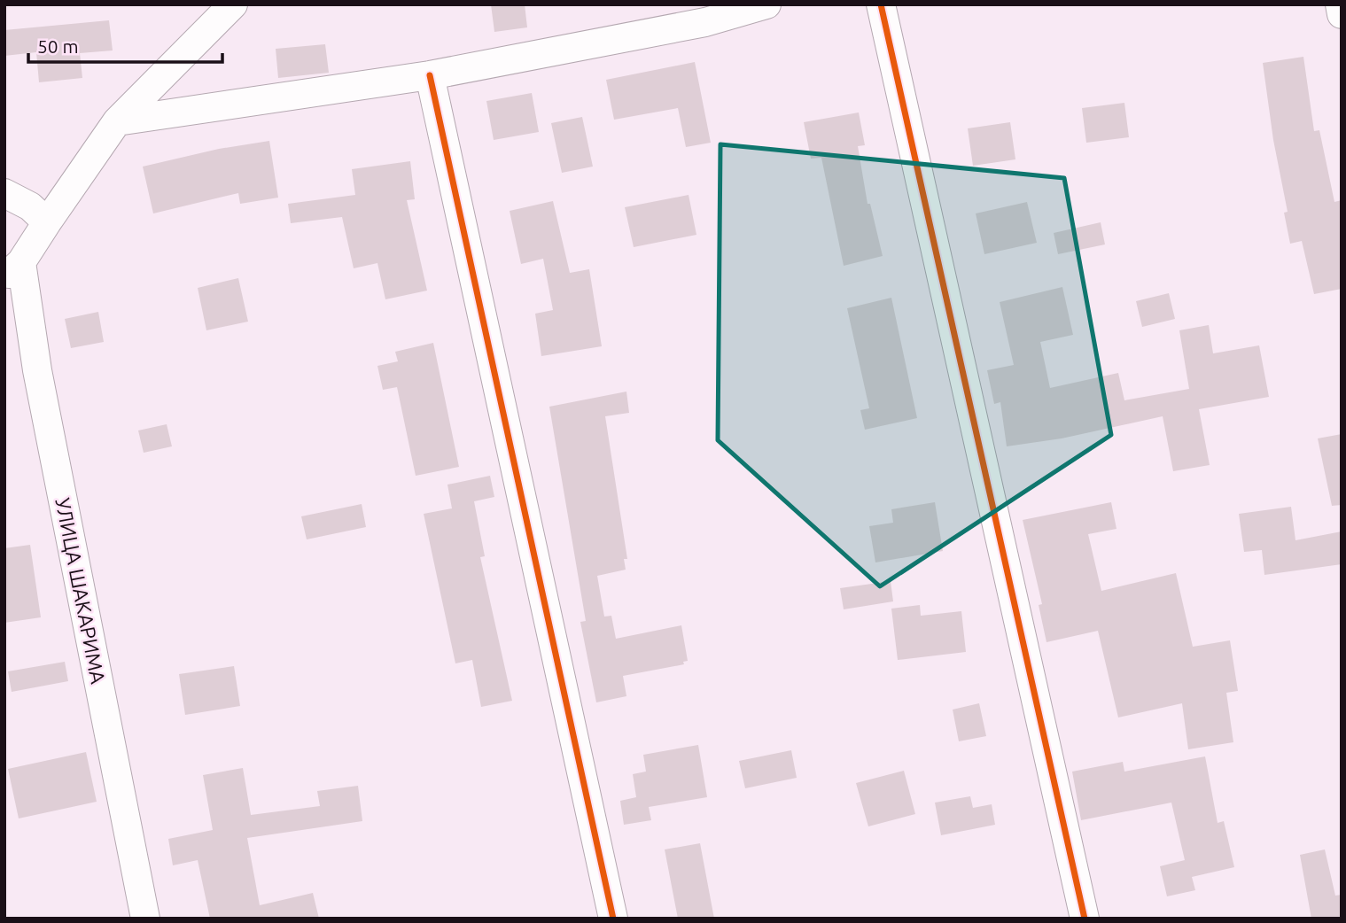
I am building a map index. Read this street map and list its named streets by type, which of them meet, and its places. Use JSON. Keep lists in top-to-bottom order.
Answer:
{
  "streets": {
    "street": ["УЛИЦА ШАКАРИМА"]
  },
  "scale_bar": "50 m"
}
